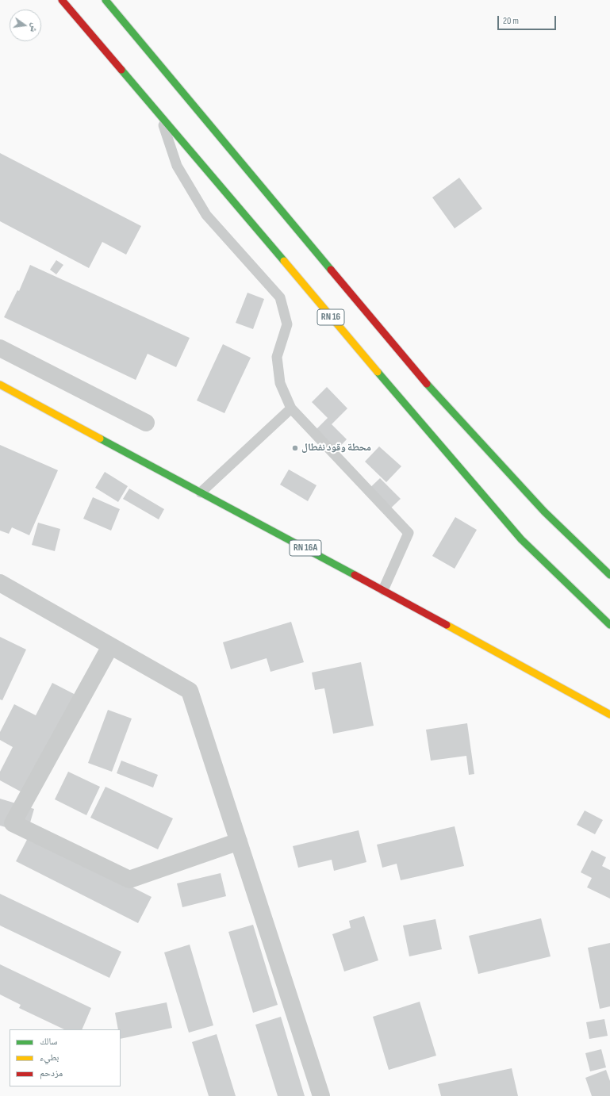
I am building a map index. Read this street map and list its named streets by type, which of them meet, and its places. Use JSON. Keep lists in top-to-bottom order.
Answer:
{
  "streets": {
    "main road": ["RN 16", "RN 16A"]
  },
  "places": ["محطة وقود نفطال"],
  "legend": ["سالك", "بطيء", "مزدحم"],
  "scale_bar": "20 m",
  "north": "right"
}
